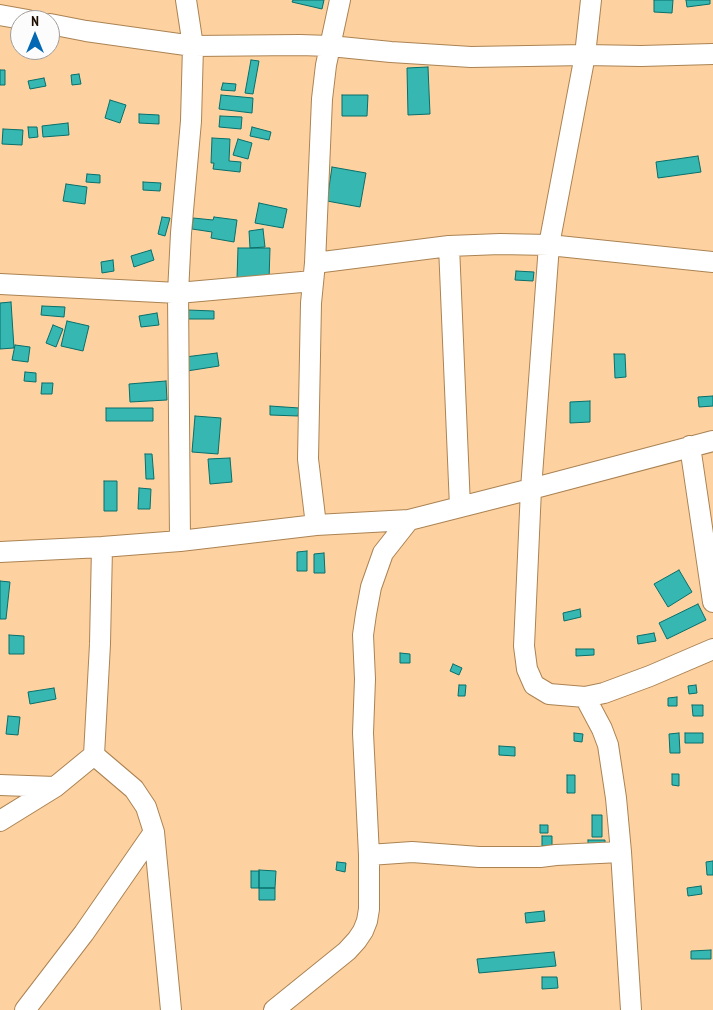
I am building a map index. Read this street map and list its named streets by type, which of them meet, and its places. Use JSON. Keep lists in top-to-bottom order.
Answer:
{
  "north": "top"
}
